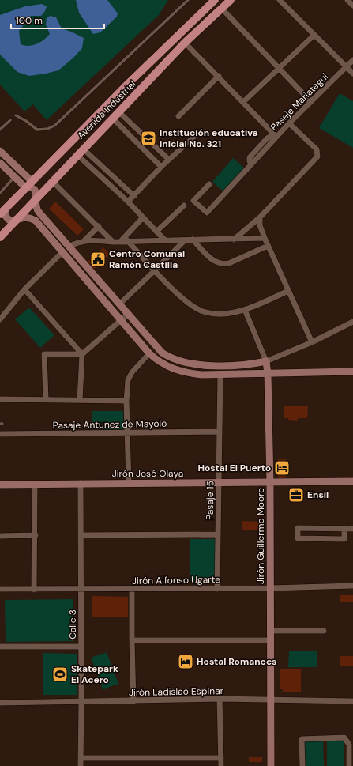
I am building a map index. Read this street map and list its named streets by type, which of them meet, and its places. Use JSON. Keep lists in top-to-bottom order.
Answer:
{
  "streets": {
    "main road": ["Avenida Industrial", "Jirón José Olaya", "Jirón Guillermo Moore"],
    "street": [
      "Pasaje Mariategui",
      "Pasaje Antunez de Mayolo",
      "Pasaje 15",
      "Jirón Alfonso Ugarte",
      "Calle 3",
      "Jirón Ladislao Espinar"
    ]
  },
  "crossings": [
    ["Pasaje Antunez de Mayolo", "Pasaje 15"],
    ["Jirón José Olaya", "Pasaje 15"],
    ["Jirón José Olaya", "Jirón Guillermo Moore"],
    ["Jirón José Olaya", "Calle 3"],
    ["Pasaje 15", "Jirón Alfonso Ugarte"],
    ["Jirón Guillermo Moore", "Jirón Alfonso Ugarte"],
    ["Jirón Guillermo Moore", "Jirón Ladislao Espinar"],
    ["Jirón Alfonso Ugarte", "Calle 3"],
    ["Calle 3", "Jirón Ladislao Espinar"]
  ],
  "places": {
    "school or university": ["Institución educativa inicial No. 321"],
    "public building": ["Centro Comunal Ramón Castilla"],
    "hotel": ["Hostal El Puerto", "Hostal Romances"],
    "office": ["Ensil"],
    "sports": ["Skatepark El Acero"]
  },
  "scale_bar": "100 m"
}
